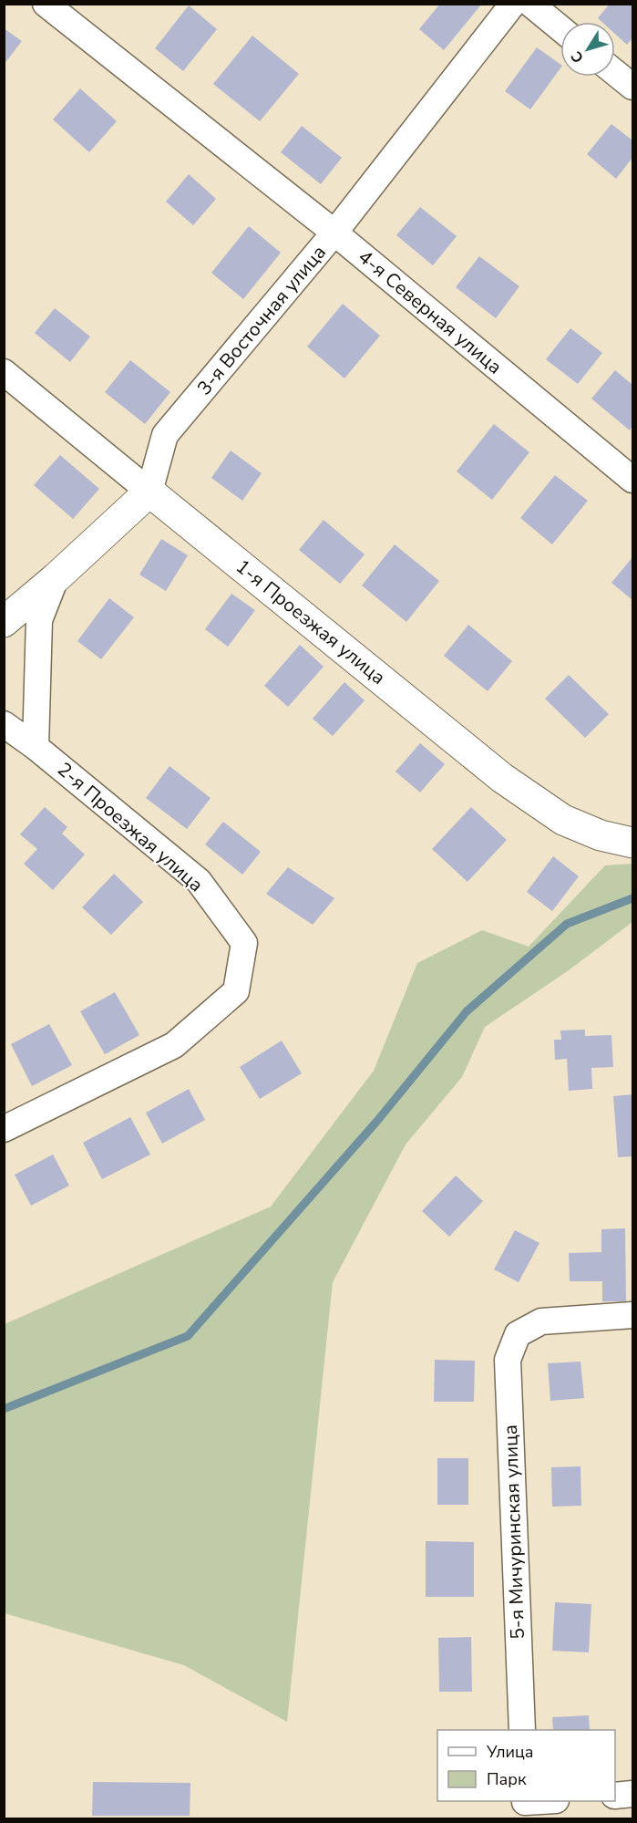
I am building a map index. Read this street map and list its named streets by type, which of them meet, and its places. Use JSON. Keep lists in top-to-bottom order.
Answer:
{
  "streets": {
    "street": [
      "4-я Северная улица",
      "3-я Восточная улица",
      "1-я Проезжая улица",
      "2-я Проезжая улица",
      "5-я Мичуринская улица"
    ]
  },
  "crossings": [
    ["4-я Северная улица", "3-я Восточная улица"],
    ["3-я Восточная улица", "1-я Проезжая улица"]
  ],
  "legend": ["Улица", "Парк"],
  "north": "bottom left"
}
